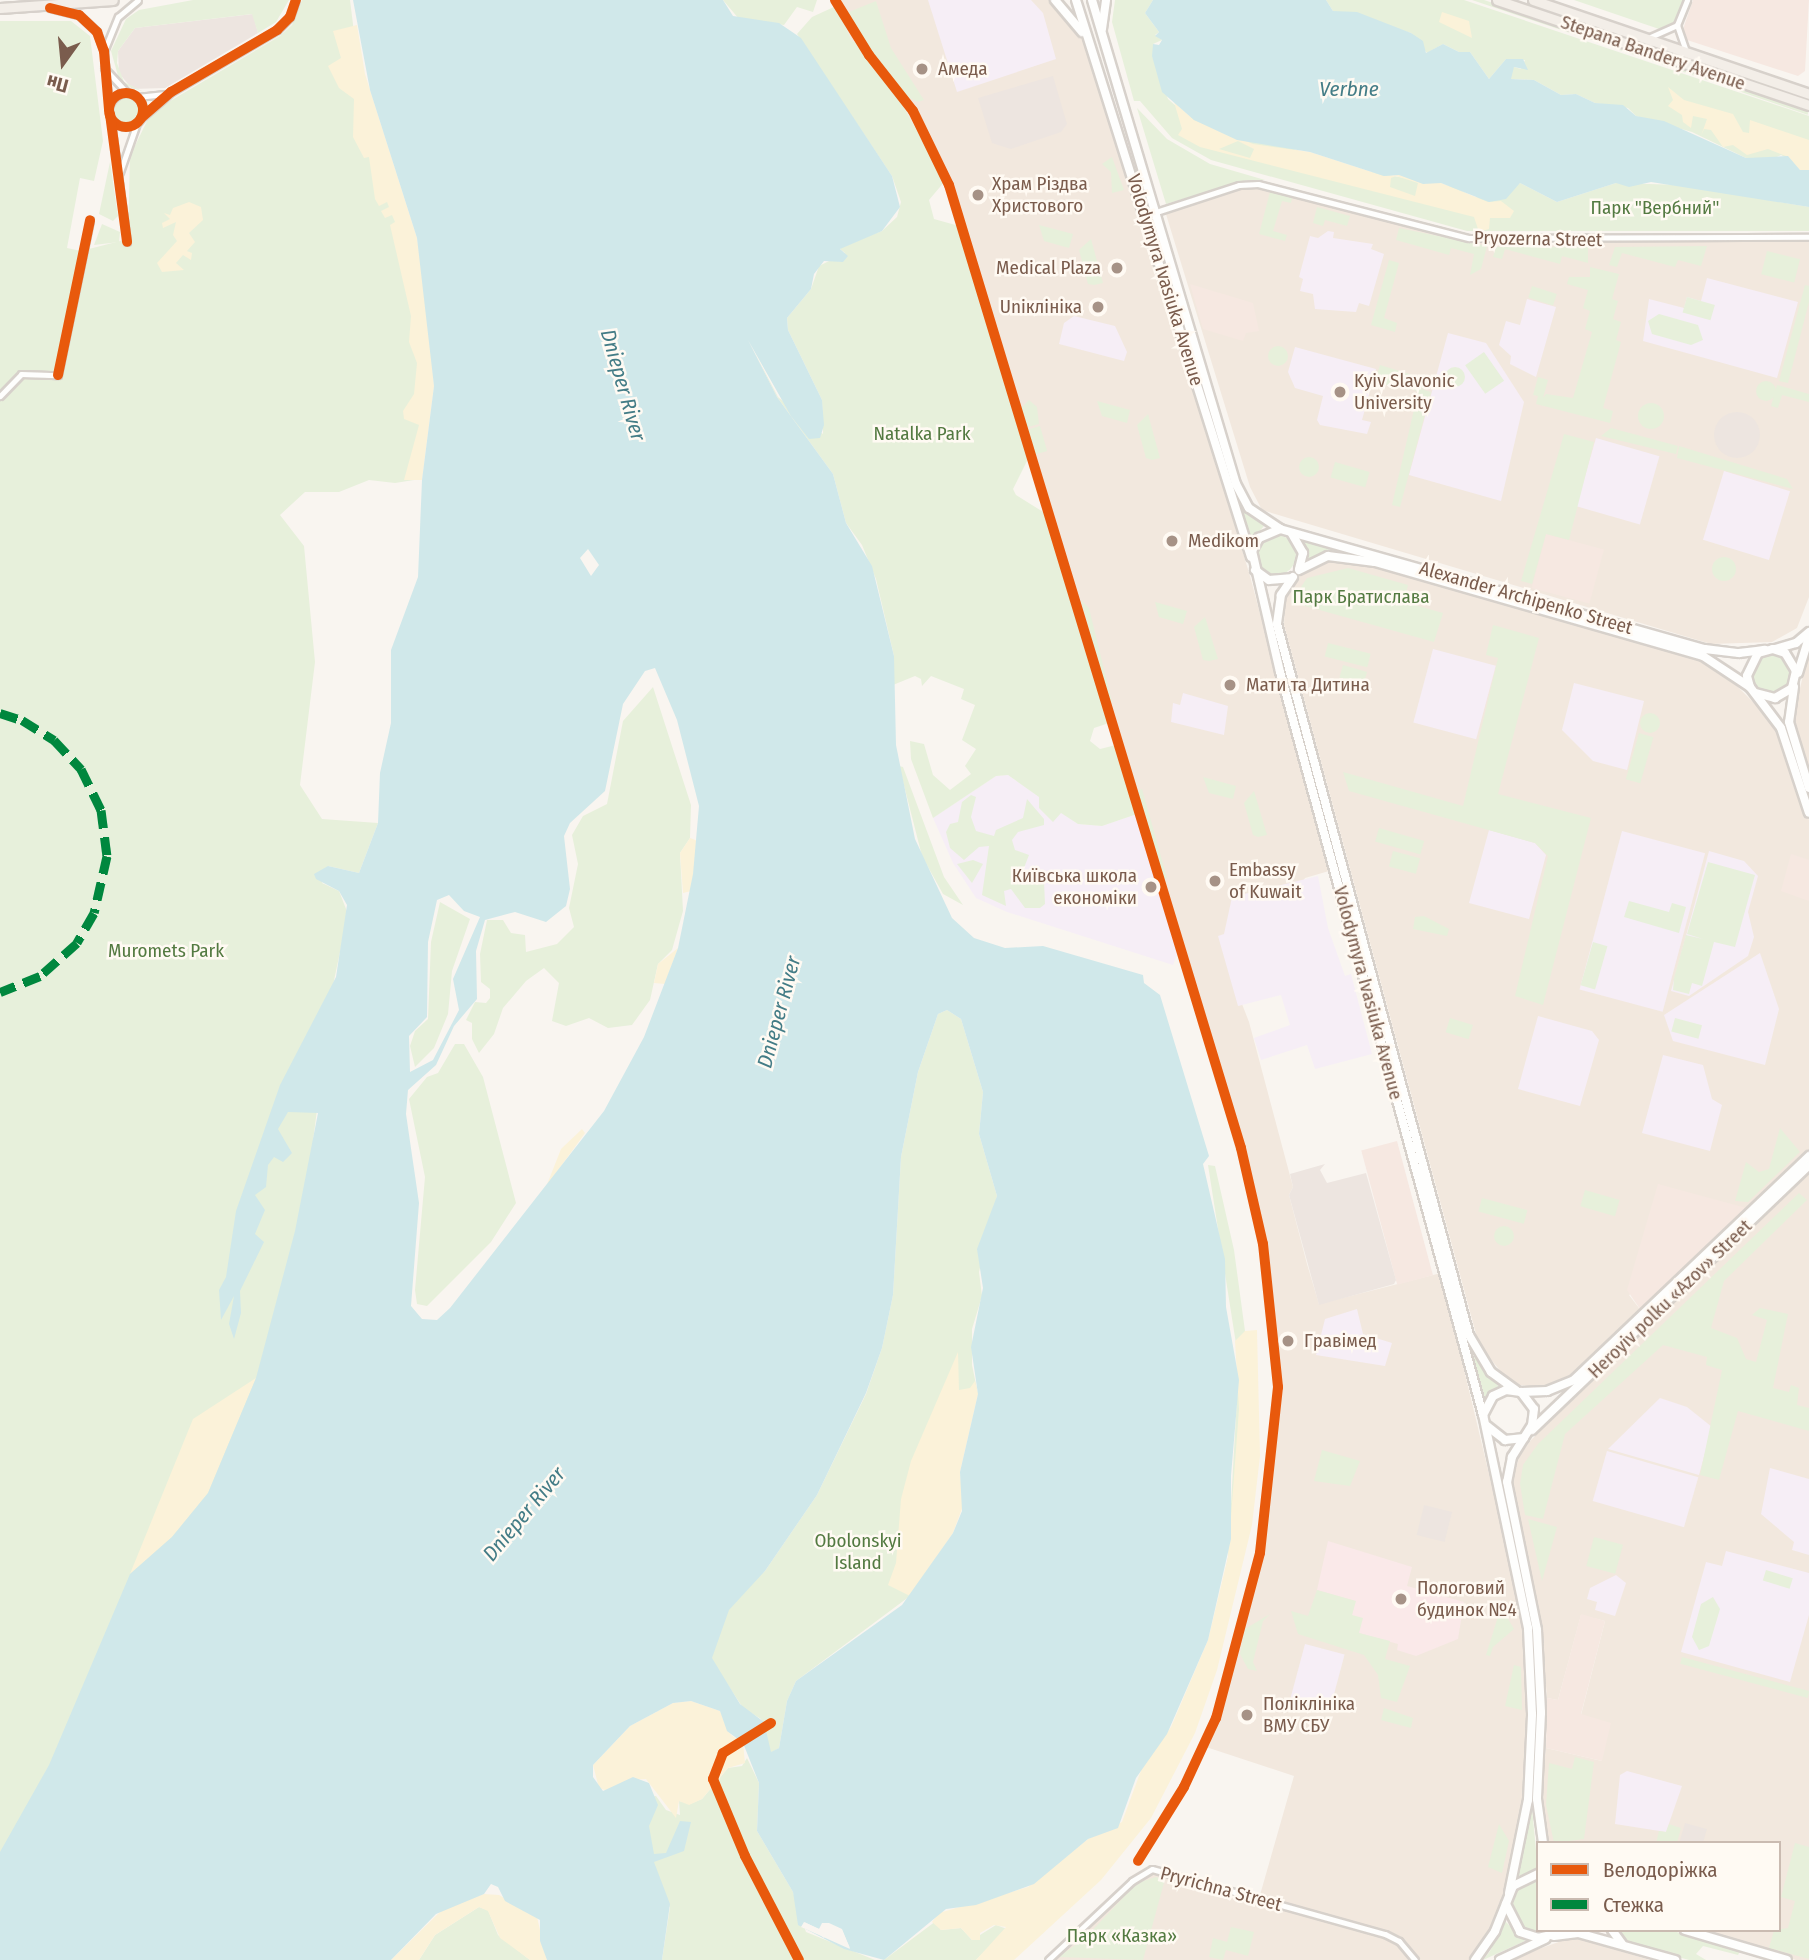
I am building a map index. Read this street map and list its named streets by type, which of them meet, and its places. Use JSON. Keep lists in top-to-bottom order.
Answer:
{
  "streets": {
    "main road": [
      "Stepana Bandery Avenue",
      "Volodymyra Ivasiuka Avenue",
      "Alexander Archipenko Street",
      "Heroyiv polku «Azov» Street"
    ],
    "street": ["Pryozerna Street", "Pryrichna Street"]
  },
  "crossings": [
    ["Pryozerna Street", "Volodymyra Ivasiuka Avenue"],
    ["Volodymyra Ivasiuka Avenue", "Alexander Archipenko Street"],
    ["Volodymyra Ivasiuka Avenue", "Heroyiv polku «Azov» Street"]
  ],
  "water": ["Verbne", "Dnieper River"],
  "parks": [
    "Парк \"Вербний\"",
    "Natalka Park",
    "Парк Братислава",
    "Muromets Park",
    "Obolonskyi Island",
    "Парк «Казка»"
  ],
  "places": [
    "Амеда",
    "Храм Різдва Христового",
    "Medical Plaza",
    "Uniклініка",
    "Kyiv Slavonic University",
    "Medikom",
    "Мати та Дитина",
    "Embassy of Kuwait",
    "Київська школа економіки",
    "Гравімед",
    "Пологовий будинок №4",
    "Поліклініка ВМУ СБУ"
  ],
  "legend": ["Велодоріжка", "Стежка"],
  "north": "bottom"
}
